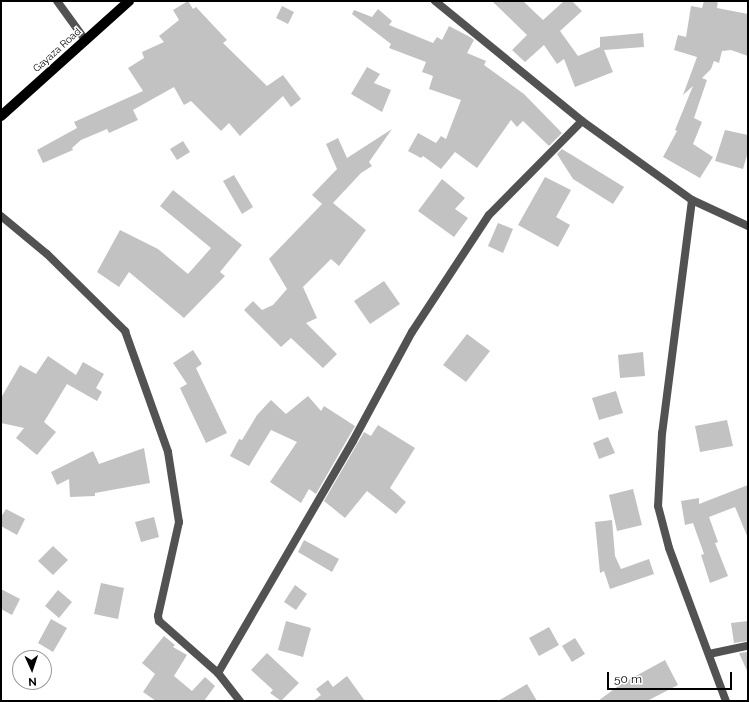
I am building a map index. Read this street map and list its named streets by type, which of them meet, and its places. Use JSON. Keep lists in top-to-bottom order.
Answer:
{
  "streets": {
    "main road": ["Gayaza Road"]
  },
  "scale_bar": "50 m",
  "north": "bottom"
}
